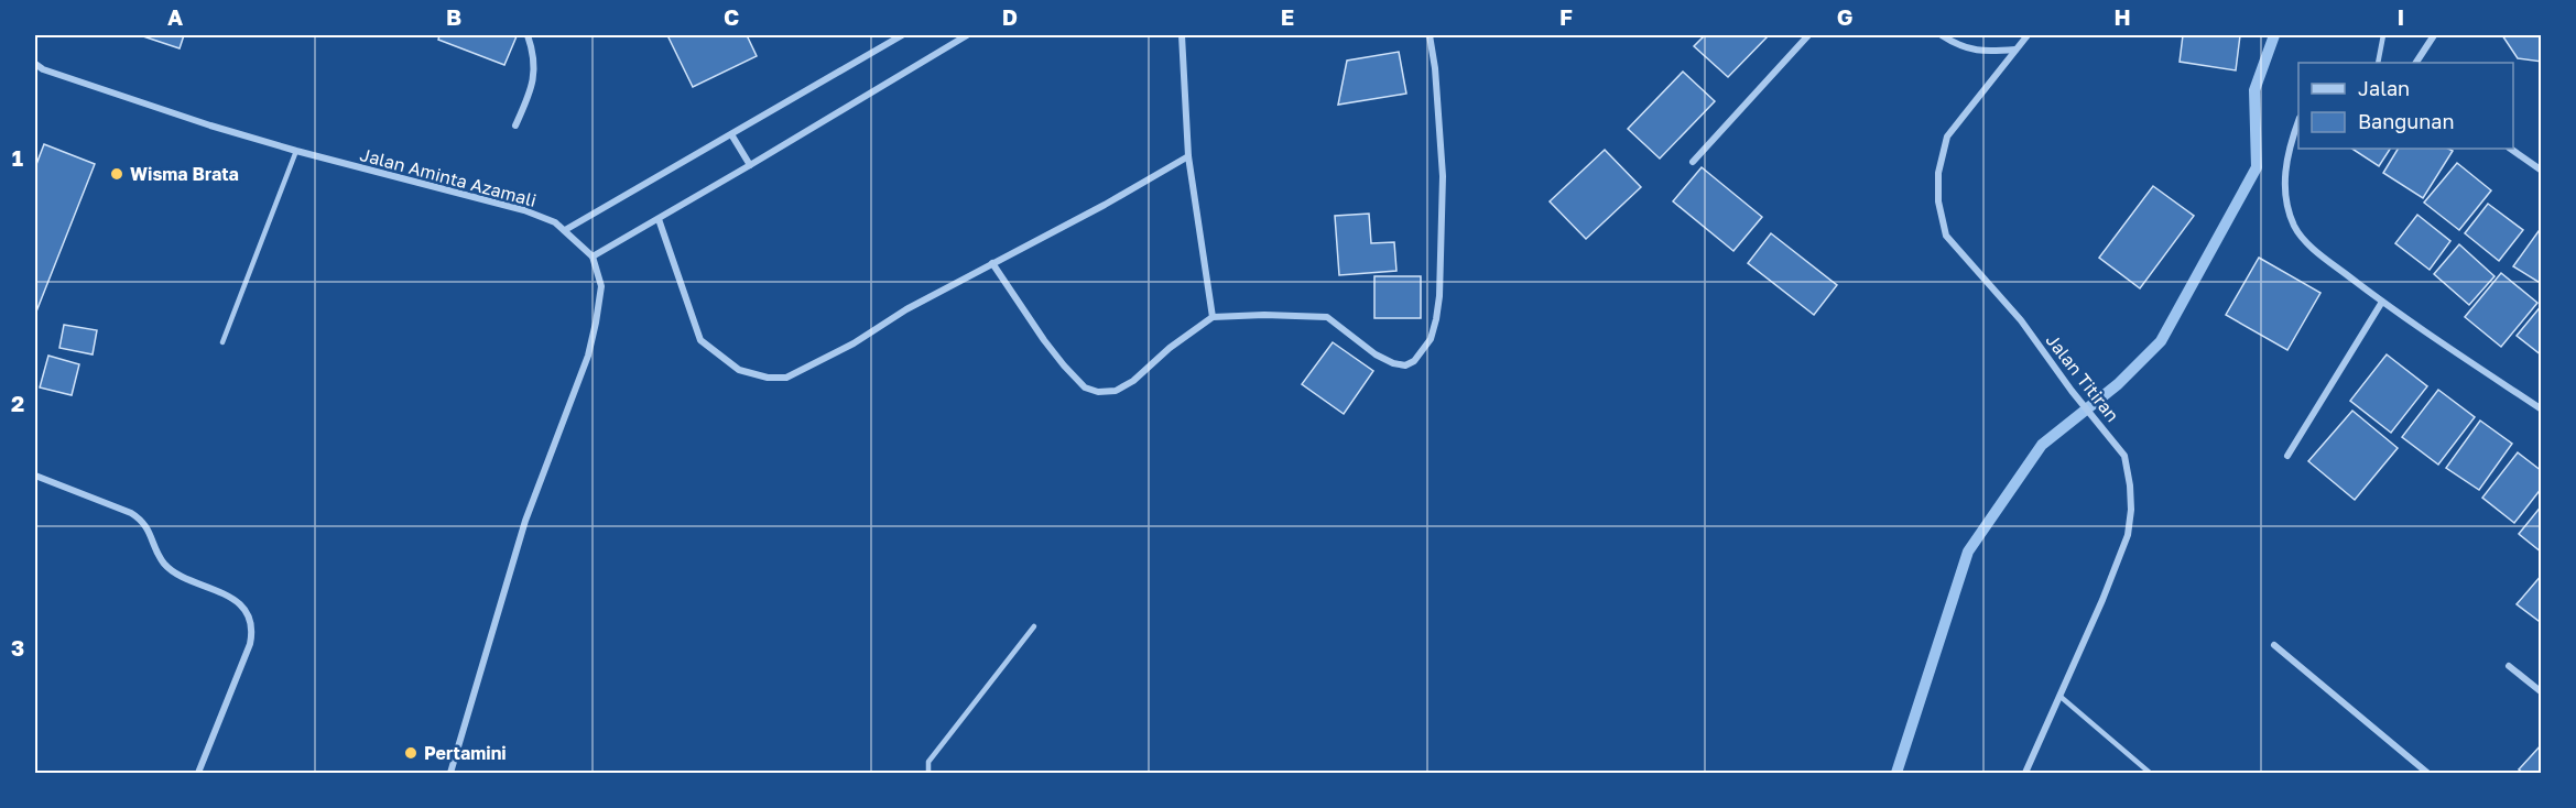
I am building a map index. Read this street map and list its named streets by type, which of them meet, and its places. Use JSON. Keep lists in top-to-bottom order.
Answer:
{
  "streets": {
    "street": ["Jalan Aminta Azamali", "Jalan Titiran"]
  },
  "places": ["Wisma Brata", "Pertamini"],
  "legend": ["Jalan", "Bangunan"],
  "grid": {
    "columns": [
      "A",
      "B",
      "C",
      "D",
      "E",
      "F",
      "G",
      "H",
      "I"
    ],
    "rows": ["1", "2", "3"]
  }
}
